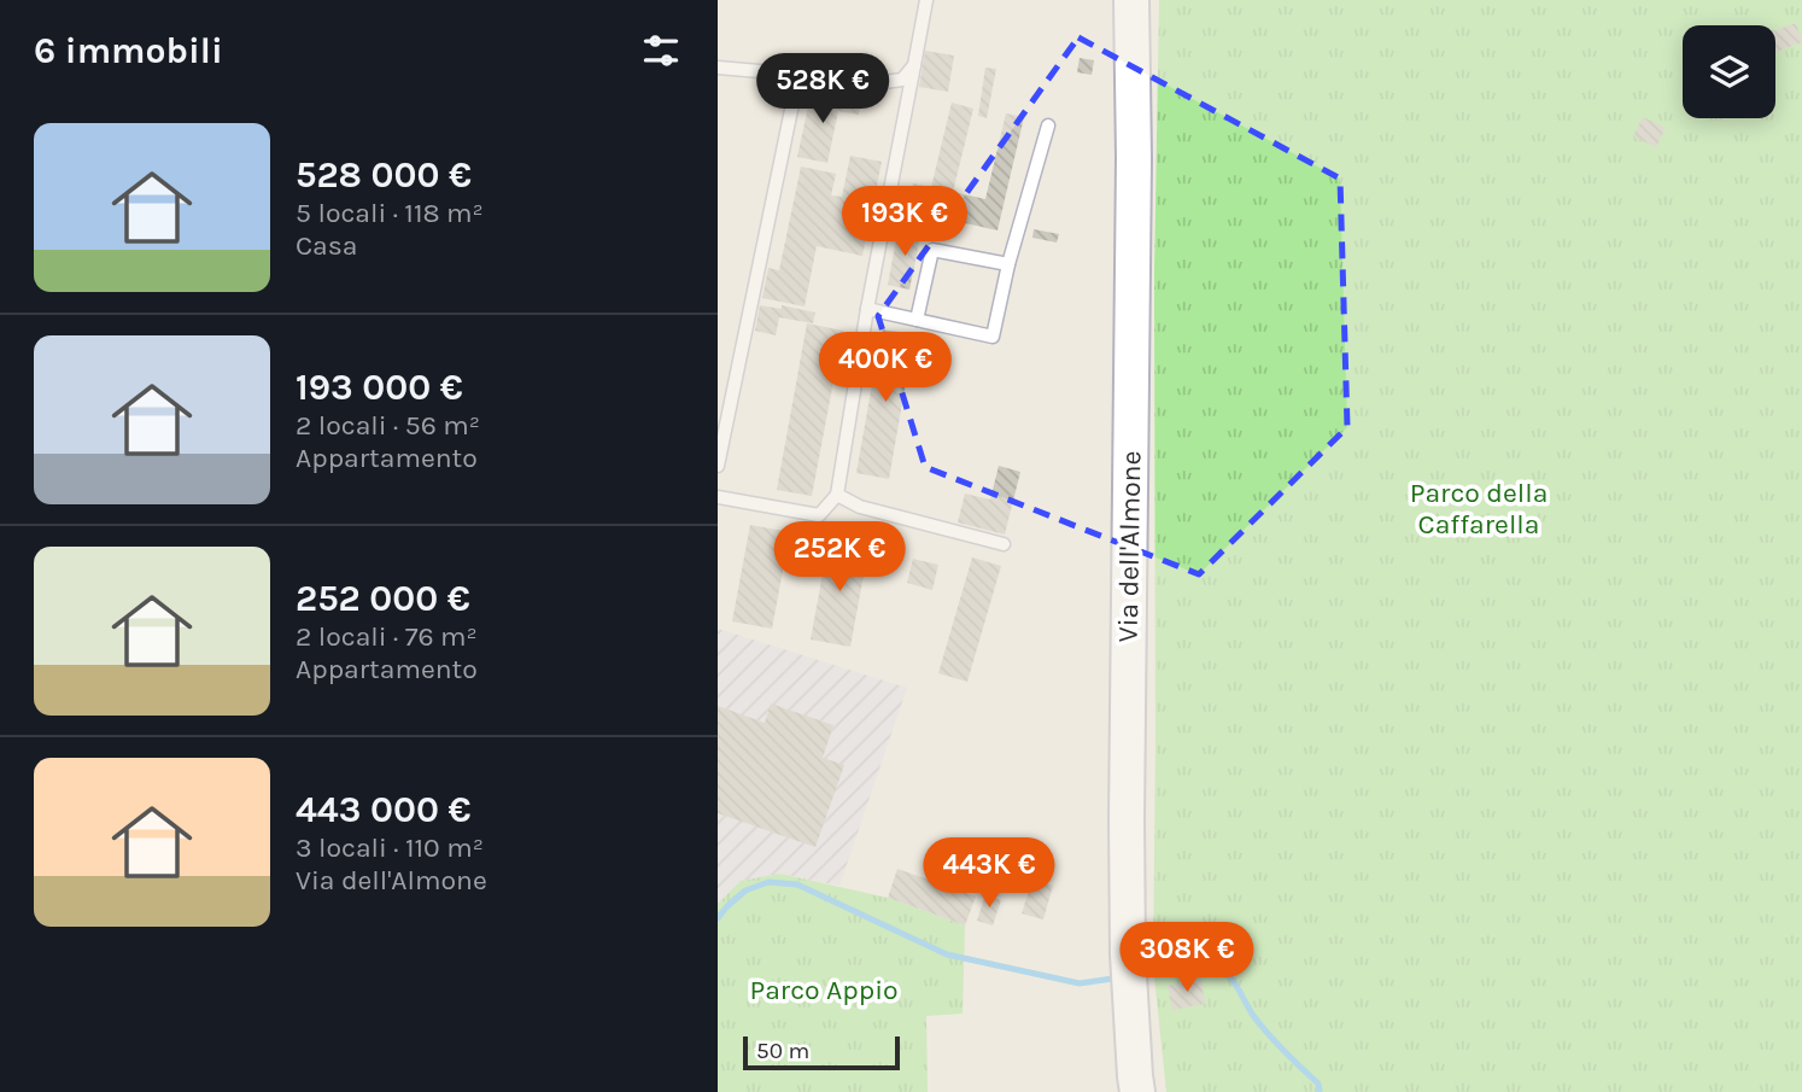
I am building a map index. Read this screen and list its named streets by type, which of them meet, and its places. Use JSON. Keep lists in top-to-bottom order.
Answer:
{
  "streets": {
    "main road": ["Via dell'Almone"]
  },
  "parks": ["Parco della Caffarella", "Parco Appio"],
  "scale_bar": "50 m",
  "page": {
    "heading": "6 immobili",
    "price": [
      "528K €",
      "193K €",
      "400K €",
      "252K €",
      "443K €",
      "308K €"
    ],
    "list": [
      {
        "name": "528 000 €",
        "note": "5 locali · 118 m² · Casa"
      },
      {
        "name": "193 000 €",
        "note": "2 locali · 56 m² · Appartamento"
      },
      {
        "name": "252 000 €",
        "note": "2 locali · 76 m² · Appartamento"
      },
      {
        "name": "443 000 €",
        "note": "3 locali · 110 m² · Via dell'Almone"
      }
    ],
    "scale": "50 m"
  }
}
